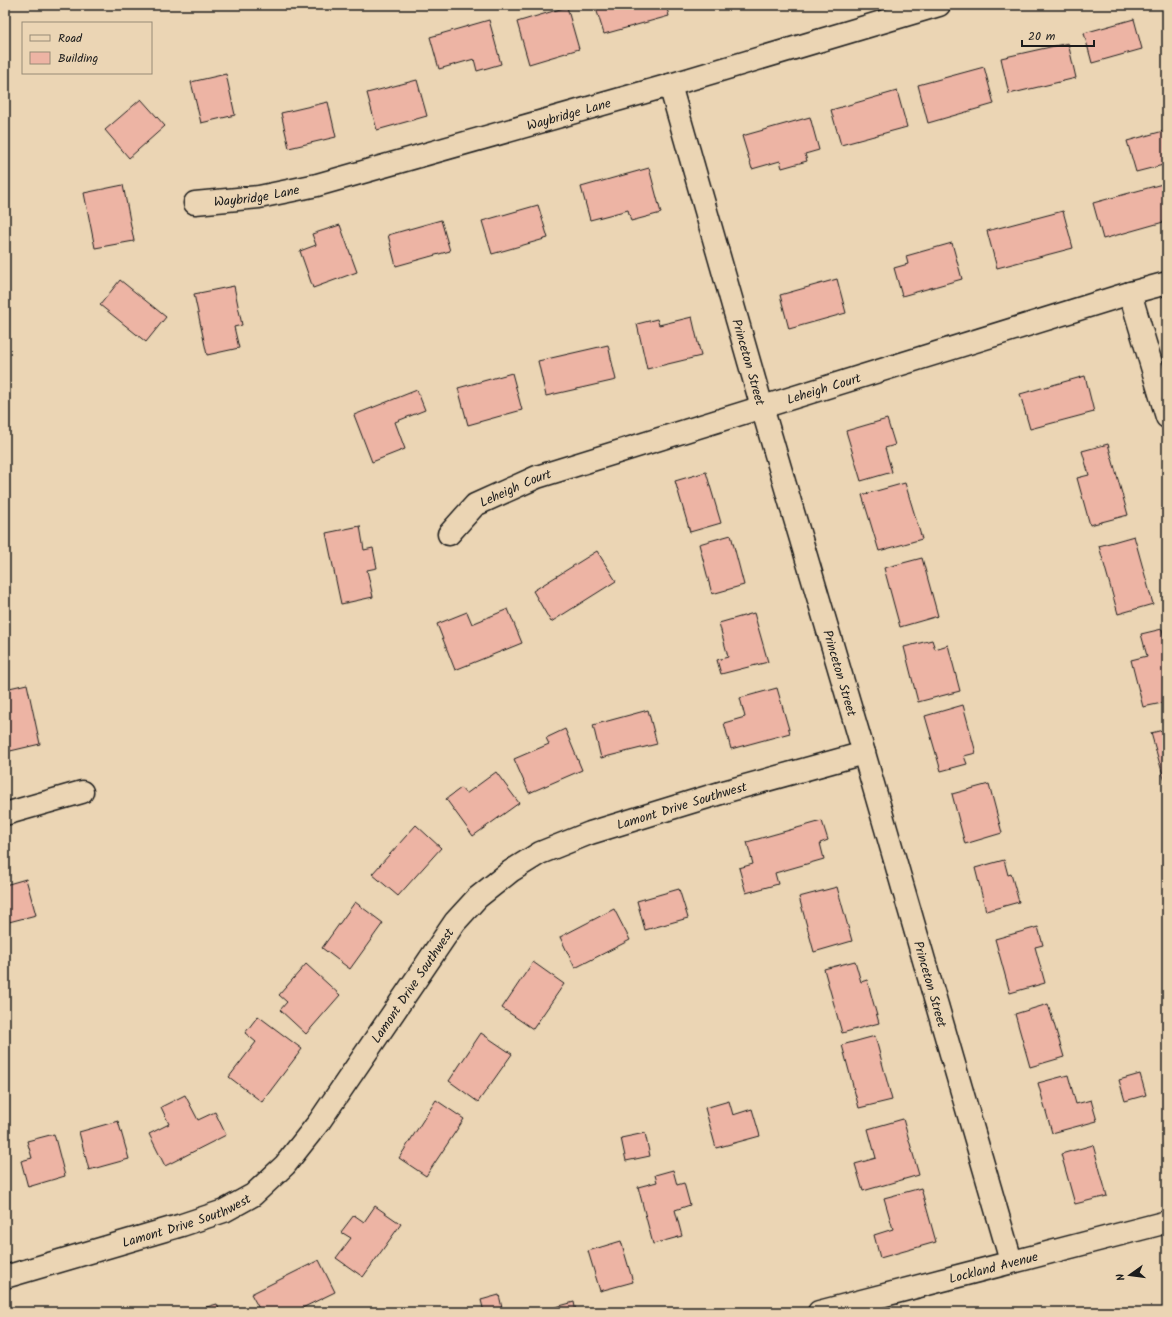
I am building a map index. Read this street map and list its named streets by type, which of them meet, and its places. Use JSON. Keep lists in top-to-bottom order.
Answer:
{
  "streets": {
    "street": [
      "Waybridge Lane",
      "Princeton Street",
      "Leheigh Court",
      "Lamont Drive Southwest",
      "Lockland Avenue"
    ]
  },
  "crossings": [
    ["Waybridge Lane", "Princeton Street"],
    ["Princeton Street", "Leheigh Court"],
    ["Princeton Street", "Lamont Drive Southwest"],
    ["Princeton Street", "Lockland Avenue"]
  ],
  "legend": ["Road", "Building"],
  "scale_bar": "20 m",
  "north": "left"
}
